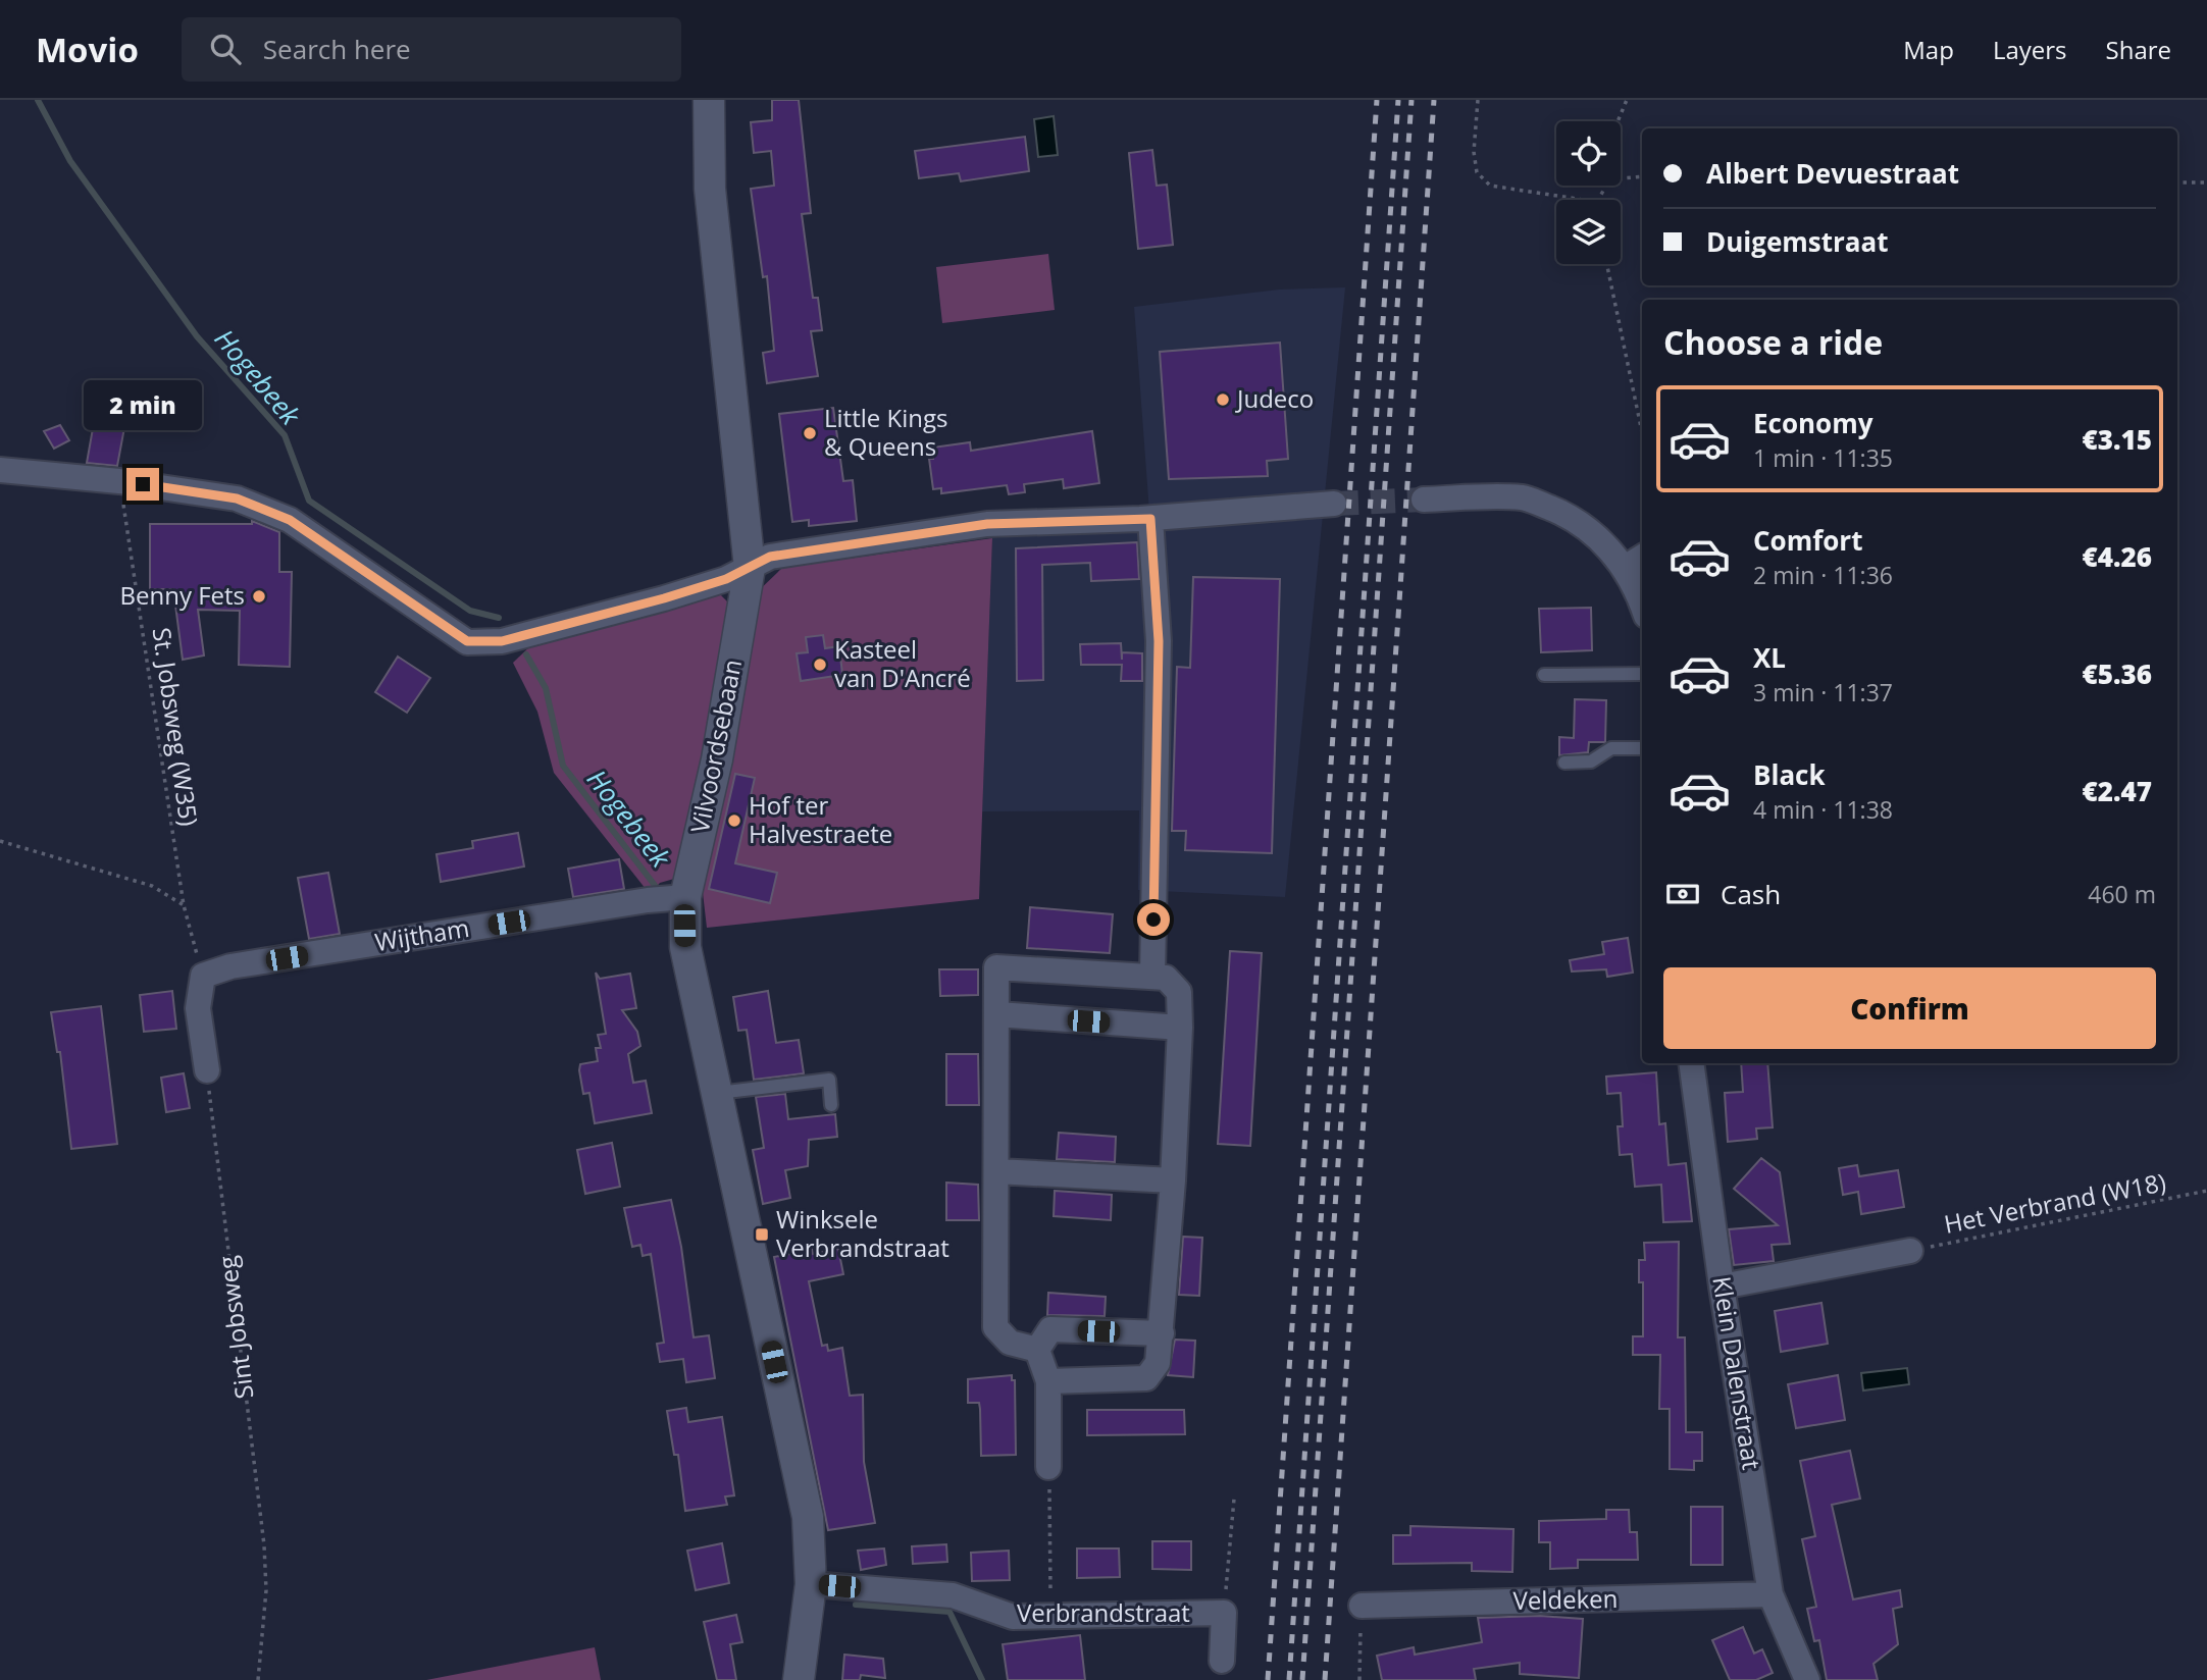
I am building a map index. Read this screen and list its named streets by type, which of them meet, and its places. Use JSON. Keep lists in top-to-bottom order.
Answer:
{
  "streets": {
    "street": [
      "Vilvoordsebaan",
      "Wijtham",
      "Klein Dalenstraat",
      "Veldeken",
      "Verbrandstraat"
    ],
    "path": ["St. Jobsweg (W35)", "Het Verbrand (W18)", "Sint Jobsweg"]
  },
  "crossings": [
    ["St. Jobsweg (W35)", "Wijtham"],
    ["Vilvoordsebaan", "Wijtham"],
    ["Vilvoordsebaan", "Verbrandstraat"],
    ["Klein Dalenstraat", "Veldeken"]
  ],
  "water": ["Hogebeek"],
  "places": {
    "other": [
      "Judeco",
      "Little Kings & Queens",
      "Benny Fets",
      "Kasteel van D'Ancré",
      "Hof ter Halvestraete"
    ],
    "transit": ["Winksele Verbrandstraat"]
  },
  "page": {
    "header": "Movio",
    "search": "Search here",
    "nav": ["Map", "Layers", "Share"],
    "banner": ["Albert Devuestraat", "Duigemstraat"],
    "heading": "Choose a ride",
    "bubble": "2 min",
    "list": [
      {
        "name": "Economy",
        "note": "1 min · 11:35",
        "value": "€3.15"
      },
      {
        "name": "Comfort",
        "note": "2 min · 11:36",
        "value": "€4.26"
      },
      {
        "name": "XL",
        "note": "3 min · 11:37",
        "value": "€5.36"
      },
      {
        "name": "Black",
        "note": "4 min · 11:38",
        "value": "€2.47"
      }
    ],
    "pay": ["Cash", "460 m"],
    "buttons": "Confirm"
  }
}
